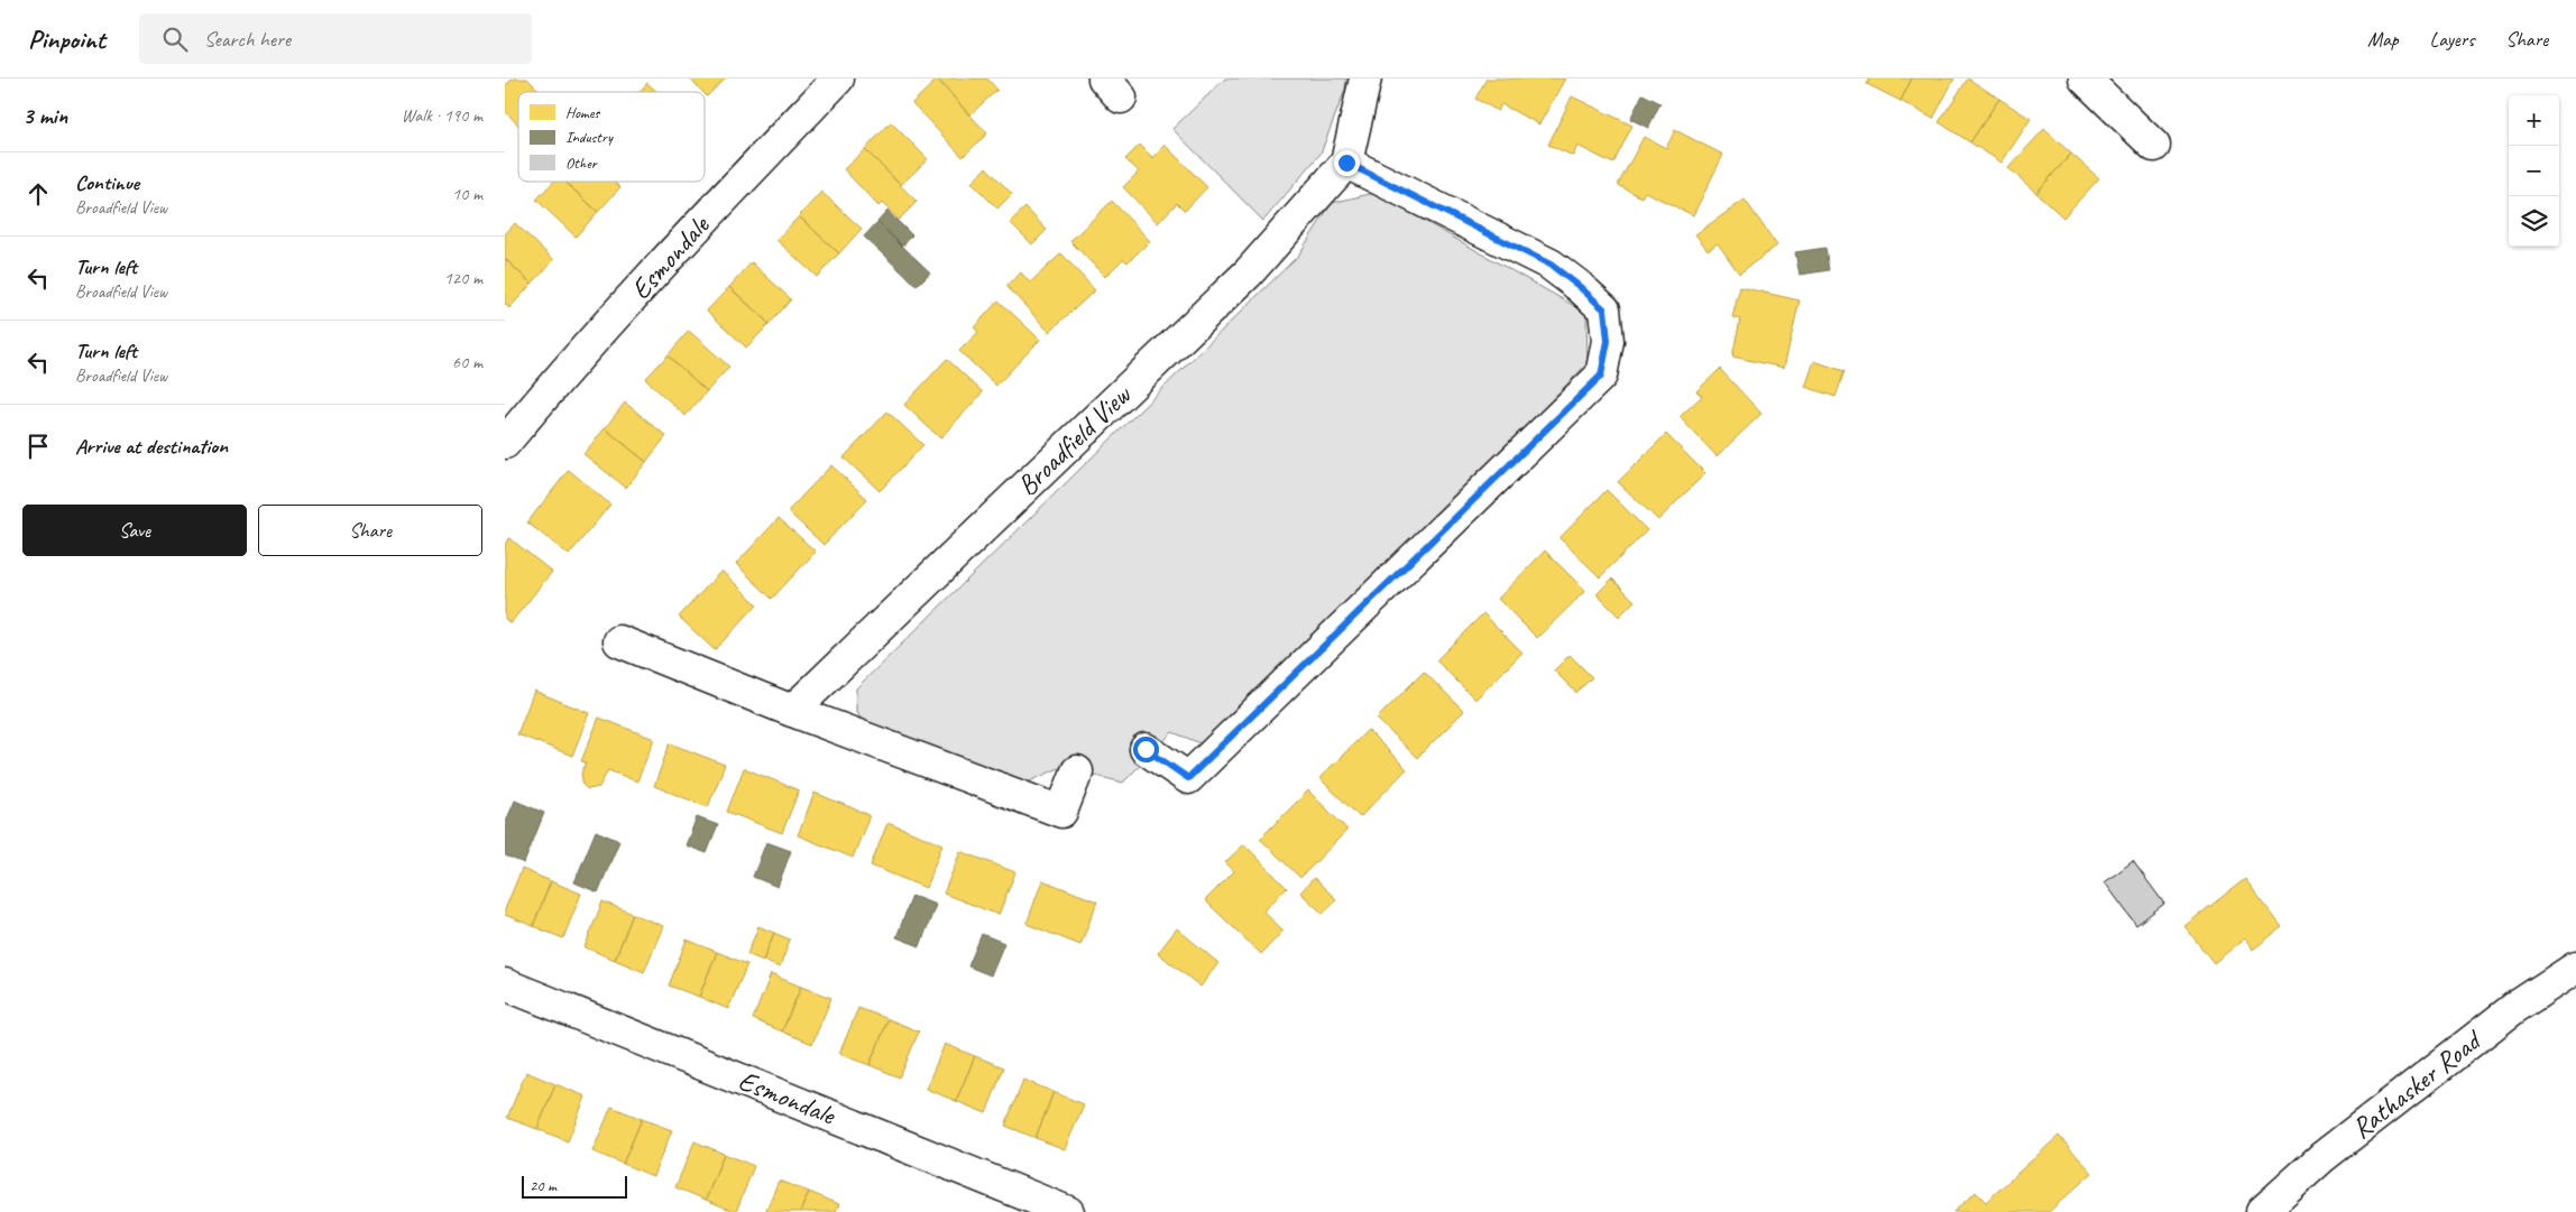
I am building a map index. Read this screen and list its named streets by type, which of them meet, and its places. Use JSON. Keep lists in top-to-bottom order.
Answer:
{
  "streets": {
    "street": ["Esmondale", "Broadfield View", "Rathasker Road"]
  },
  "legend": ["Homes", "Industry", "Other"],
  "scale_bar": "20 m",
  "page": {
    "header": "Pinpoint",
    "search": "Search here",
    "nav": ["Map", "Layers", "Share"],
    "heading": ["3 min", "Walk · 190 m"],
    "map_buttons": ["+", "−"],
    "list": [
      ["Continue", "Broadfield View", "10 m"],
      ["Turn left", "Broadfield View", "120 m"],
      ["Turn left", "Broadfield View", "60 m"],
      "Arrive at destination"
    ],
    "buttons": ["Save", "Share"],
    "scale": "20 m"
  }
}
